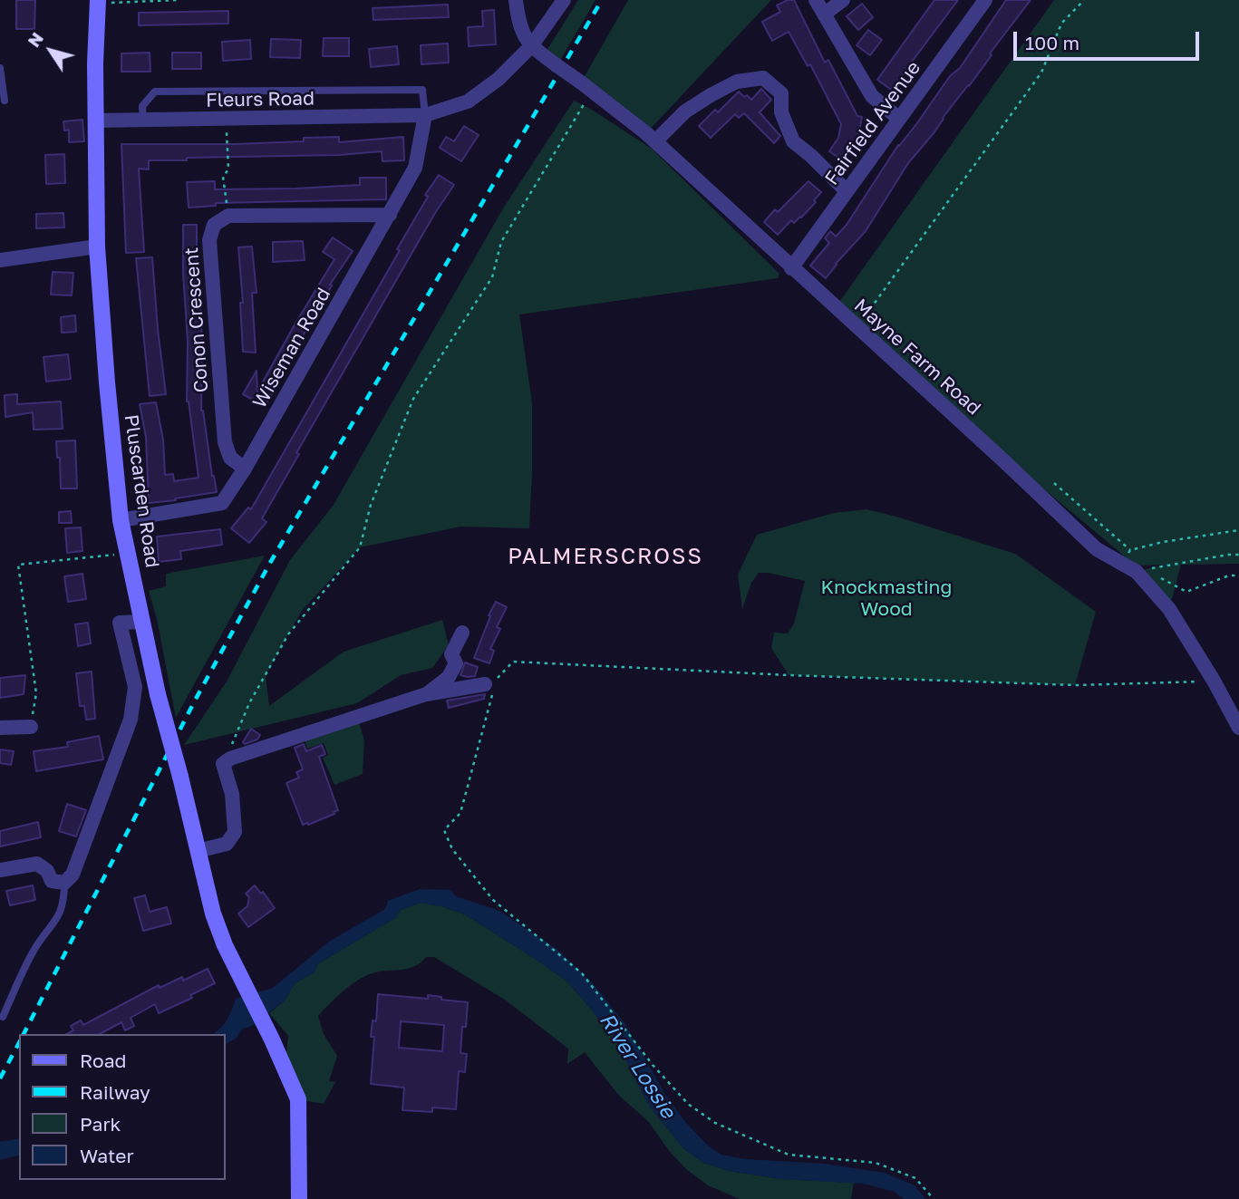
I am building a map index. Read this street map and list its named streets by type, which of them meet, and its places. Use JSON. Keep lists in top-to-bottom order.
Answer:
{
  "streets": {
    "main road": ["Pluscarden Road"],
    "street": [
      "Fleurs Road",
      "Fairfield Avenue",
      "Conon Crescent",
      "Wiseman Road",
      "Mayne Farm Road"
    ]
  },
  "crossings": [
    ["Fleurs Road", "Wiseman Road"],
    ["Fleurs Road", "Mayne Farm Road"],
    ["Fleurs Road", "Pluscarden Road"],
    ["Fairfield Avenue", "Mayne Farm Road"],
    ["Conon Crescent", "Wiseman Road"],
    ["Wiseman Road", "Pluscarden Road"]
  ],
  "districts": ["PALMERSCROSS"],
  "water": ["River Lossie"],
  "parks": ["Knockmasting Wood"],
  "legend": [
    "Road",
    "Railway",
    "Park",
    "Water"
  ],
  "scale_bar": "100 m",
  "north": "top left"
}
